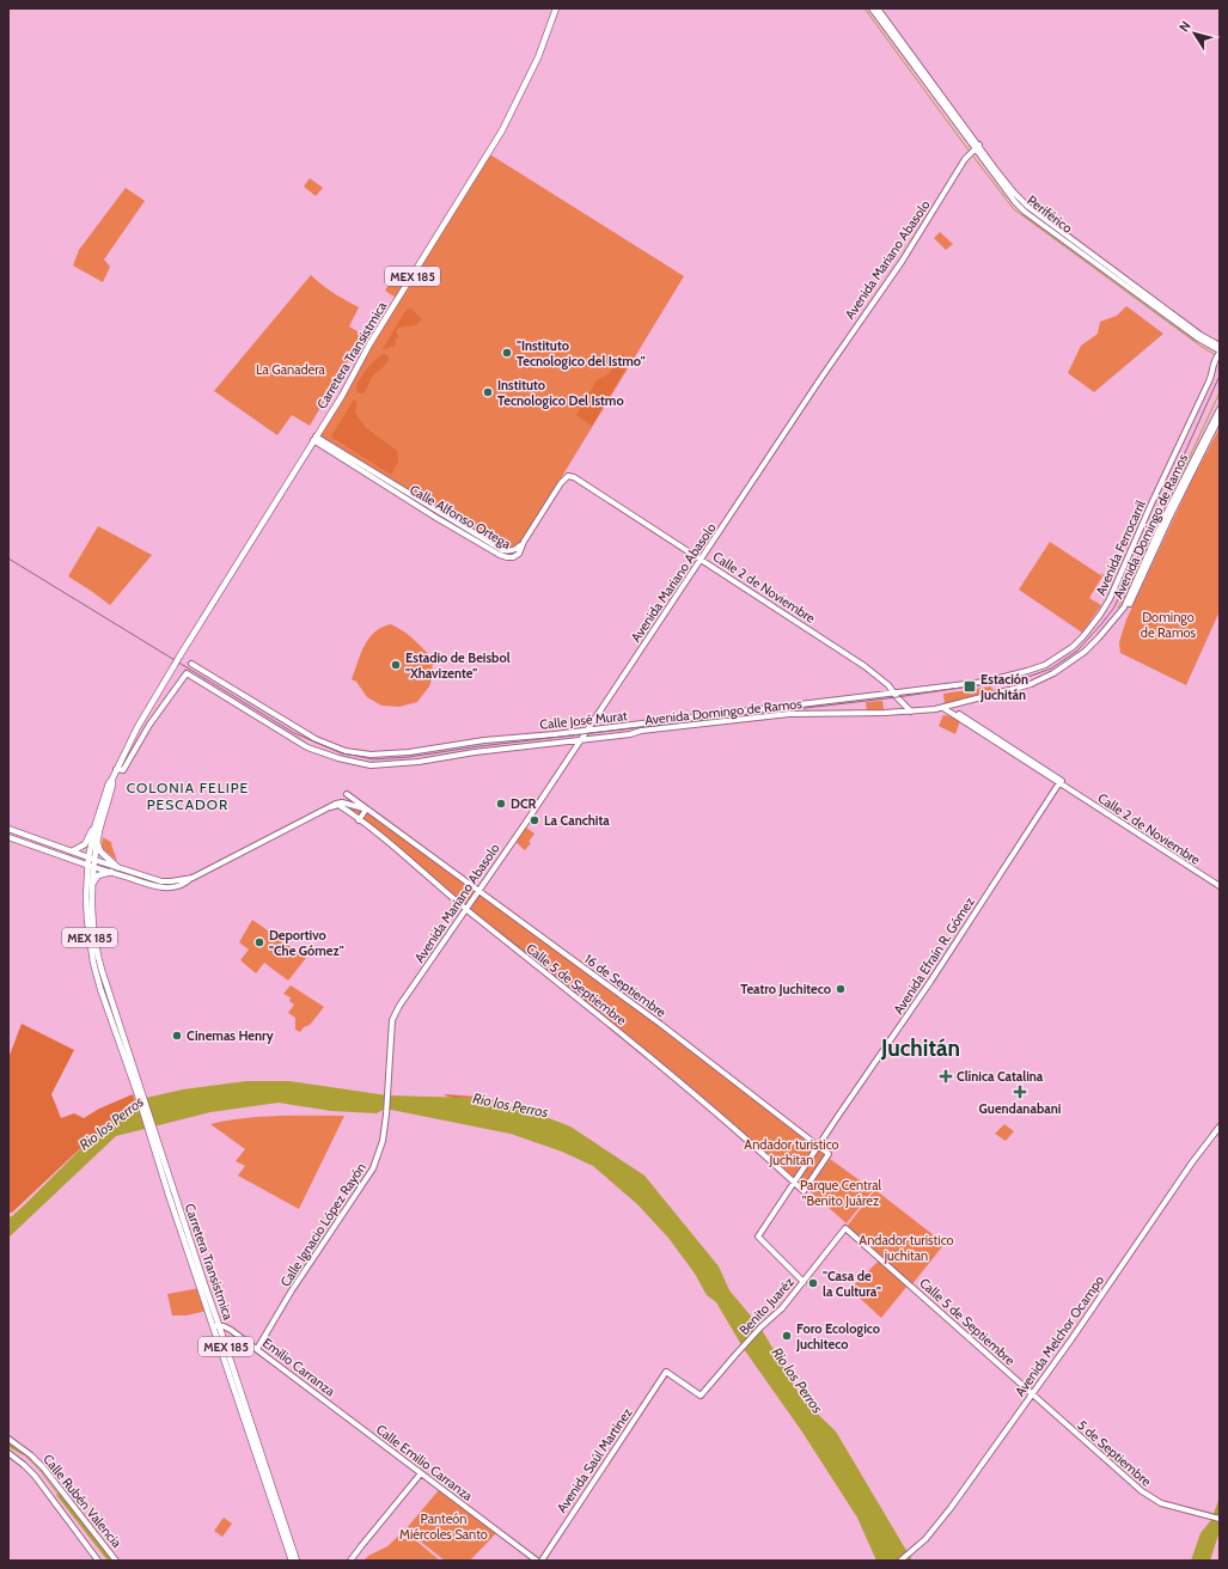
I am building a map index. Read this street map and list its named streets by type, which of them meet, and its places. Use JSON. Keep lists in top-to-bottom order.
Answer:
{
  "streets": {
    "main road": ["MEX 185", "Carretera Transistmica"],
    "street": [
      "Periférico",
      "Avenida Mariano Abasolo",
      "Calle Alfonso Ortega",
      "Avenida Domingo de Ramos",
      "Avenida Ferrocarril",
      "Calle 2 de Noviembre",
      "Calle José Murat",
      "Avenida Efraín R. Gómez",
      "Calle 5 de Septiembre",
      "16 de Septiembre",
      "Calle Ignacio López Rayón",
      "Benito Juaréz",
      "Avenida Melchor Ocampo",
      "Emilio Carranza",
      "5 de Septiembre",
      "Avenida Saúl Martínez",
      "Calle Emilio Carranza",
      "Calle Rubén Valencia"
    ]
  },
  "crossings": [
    ["Periférico", "Avenida Mariano Abasolo"],
    ["Periférico", "Avenida Ferrocarril"],
    ["Avenida Mariano Abasolo", "Avenida Domingo de Ramos"],
    ["Avenida Mariano Abasolo", "Calle 2 de Noviembre"],
    ["Avenida Mariano Abasolo", "Calle José Murat"],
    ["Avenida Mariano Abasolo", "Calle 5 de Septiembre"],
    ["Avenida Mariano Abasolo", "16 de Septiembre"],
    ["Avenida Mariano Abasolo", "Calle Ignacio López Rayón"],
    ["MEX 185", "Carretera Transistmica"],
    ["MEX 185", "Avenida Domingo de Ramos"],
    ["Carretera Transistmica", "Calle Alfonso Ortega"],
    ["Carretera Transistmica", "Avenida Domingo de Ramos"],
    ["Carretera Transistmica", "Emilio Carranza"],
    ["Calle Alfonso Ortega", "Calle 2 de Noviembre"],
    ["Avenida Domingo de Ramos", "Calle 2 de Noviembre"],
    ["Avenida Ferrocarril", "Calle José Murat"],
    ["Calle 2 de Noviembre", "Calle José Murat"],
    ["Calle 2 de Noviembre", "Avenida Efraín R. Gómez"],
    ["Avenida Efraín R. Gómez", "Calle 5 de Septiembre"],
    ["Avenida Efraín R. Gómez", "16 de Septiembre"],
    ["Avenida Efraín R. Gómez", "Benito Juaréz"],
    ["Calle 5 de Septiembre", "16 de Septiembre"],
    ["Calle 5 de Septiembre", "Benito Juaréz"],
    ["Calle 5 de Septiembre", "Avenida Melchor Ocampo"],
    ["Calle 5 de Septiembre", "5 de Septiembre"],
    ["Calle Ignacio López Rayón", "Emilio Carranza"],
    ["Benito Juaréz", "Avenida Saúl Martínez"],
    ["Avenida Melchor Ocampo", "5 de Septiembre"],
    ["Emilio Carranza", "Calle Emilio Carranza"]
  ],
  "districts": ["COLONIA FELIPE PESCADOR", "Juchitán"],
  "water": ["Rio los Perros"],
  "parks": [
    "La Ganadera",
    "Domingo de Ramos",
    "Andador turistico Juchitan",
    "Parque Central \"Benito Juárez",
    "Andador turistico juchitan",
    "Panteón Miércoles Santo"
  ],
  "places": {
    "other": [
      "\"Instituto Tecnologico del Istmo\"",
      "Instituto Tecnologico Del Istmo",
      "Estadio de Beisbol \"Xhavizente\"",
      "DCR",
      "La Canchita",
      "Deportivo \"Che Gómez\"",
      "Teatro Juchiteco",
      "Cinemas Henry",
      "\"Casa de la Cultura\"",
      "Foro Ecologico Juchiteco"
    ],
    "transit": ["Estación Juchitán"],
    "health": ["Clínica Catalina", "Guendanabani"]
  },
  "north": "top left"
}
